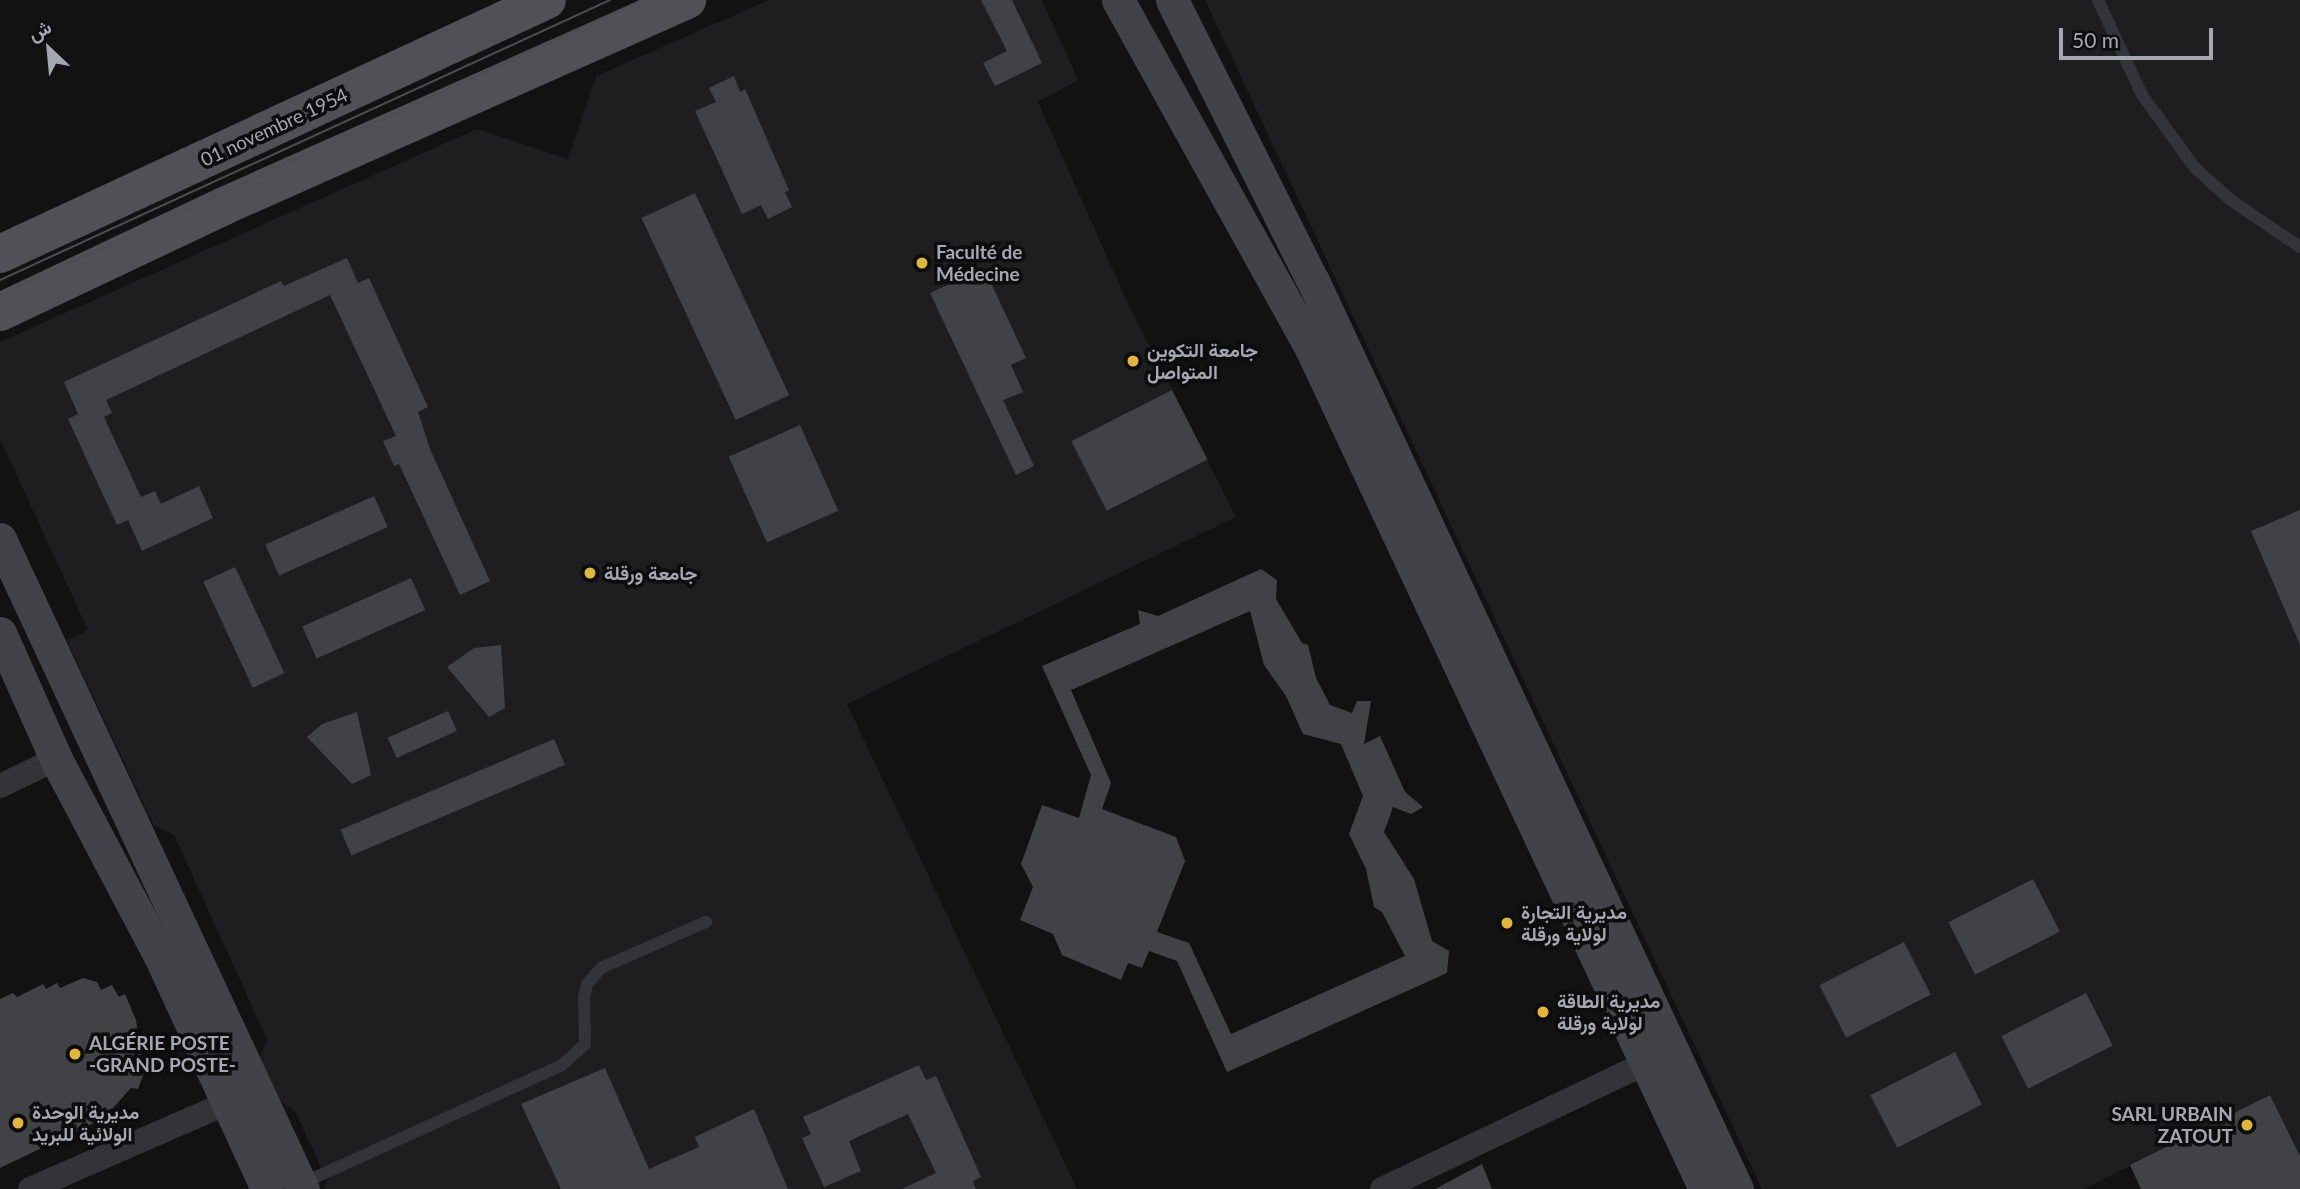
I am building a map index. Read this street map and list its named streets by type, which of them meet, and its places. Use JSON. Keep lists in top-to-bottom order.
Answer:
{
  "streets": {
    "main road": ["01 novembre 1954"]
  },
  "places": [
    "Faculté de Médecine",
    "جامعة التكوين المتواصل",
    "جامعة ورقلة",
    "مديرية التجارة لولاية ورقلة",
    "مديرية الطاقة لولاية ورقلة",
    "ALGÉRIE POSTE -GRAND POSTE-",
    "مديرية الوحدة الولائية للبريد",
    "SARL URBAIN ZATOUT"
  ],
  "scale_bar": "50 m",
  "north": "top left"
}
